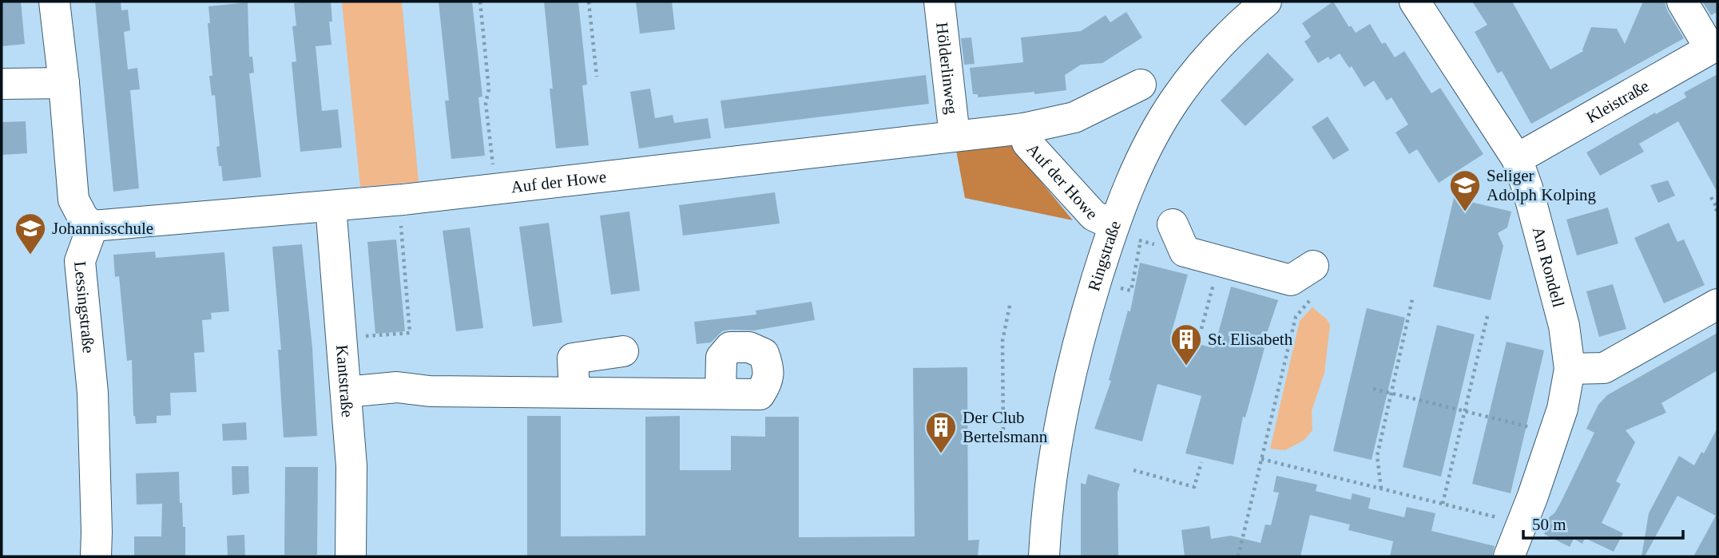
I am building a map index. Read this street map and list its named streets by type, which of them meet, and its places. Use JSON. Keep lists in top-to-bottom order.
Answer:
{
  "streets": {
    "street": [
      "Hölderlinweg",
      "Kleistraße",
      "Auf der Howe",
      "Ringstraße",
      "Am Rondell",
      "Lessingstraße",
      "Kantstraße"
    ]
  },
  "crossings": [
    ["Hölderlinweg", "Auf der Howe"],
    ["Kleistraße", "Am Rondell"],
    ["Auf der Howe", "Ringstraße"],
    ["Auf der Howe", "Lessingstraße"],
    ["Auf der Howe", "Kantstraße"]
  ],
  "places": {
    "school or university": ["Seliger Adolph Kolping", "Johannisschule"],
    "building": ["St. Elisabeth", "Der Club Bertelsmann"]
  },
  "scale_bar": "50 m"
}
